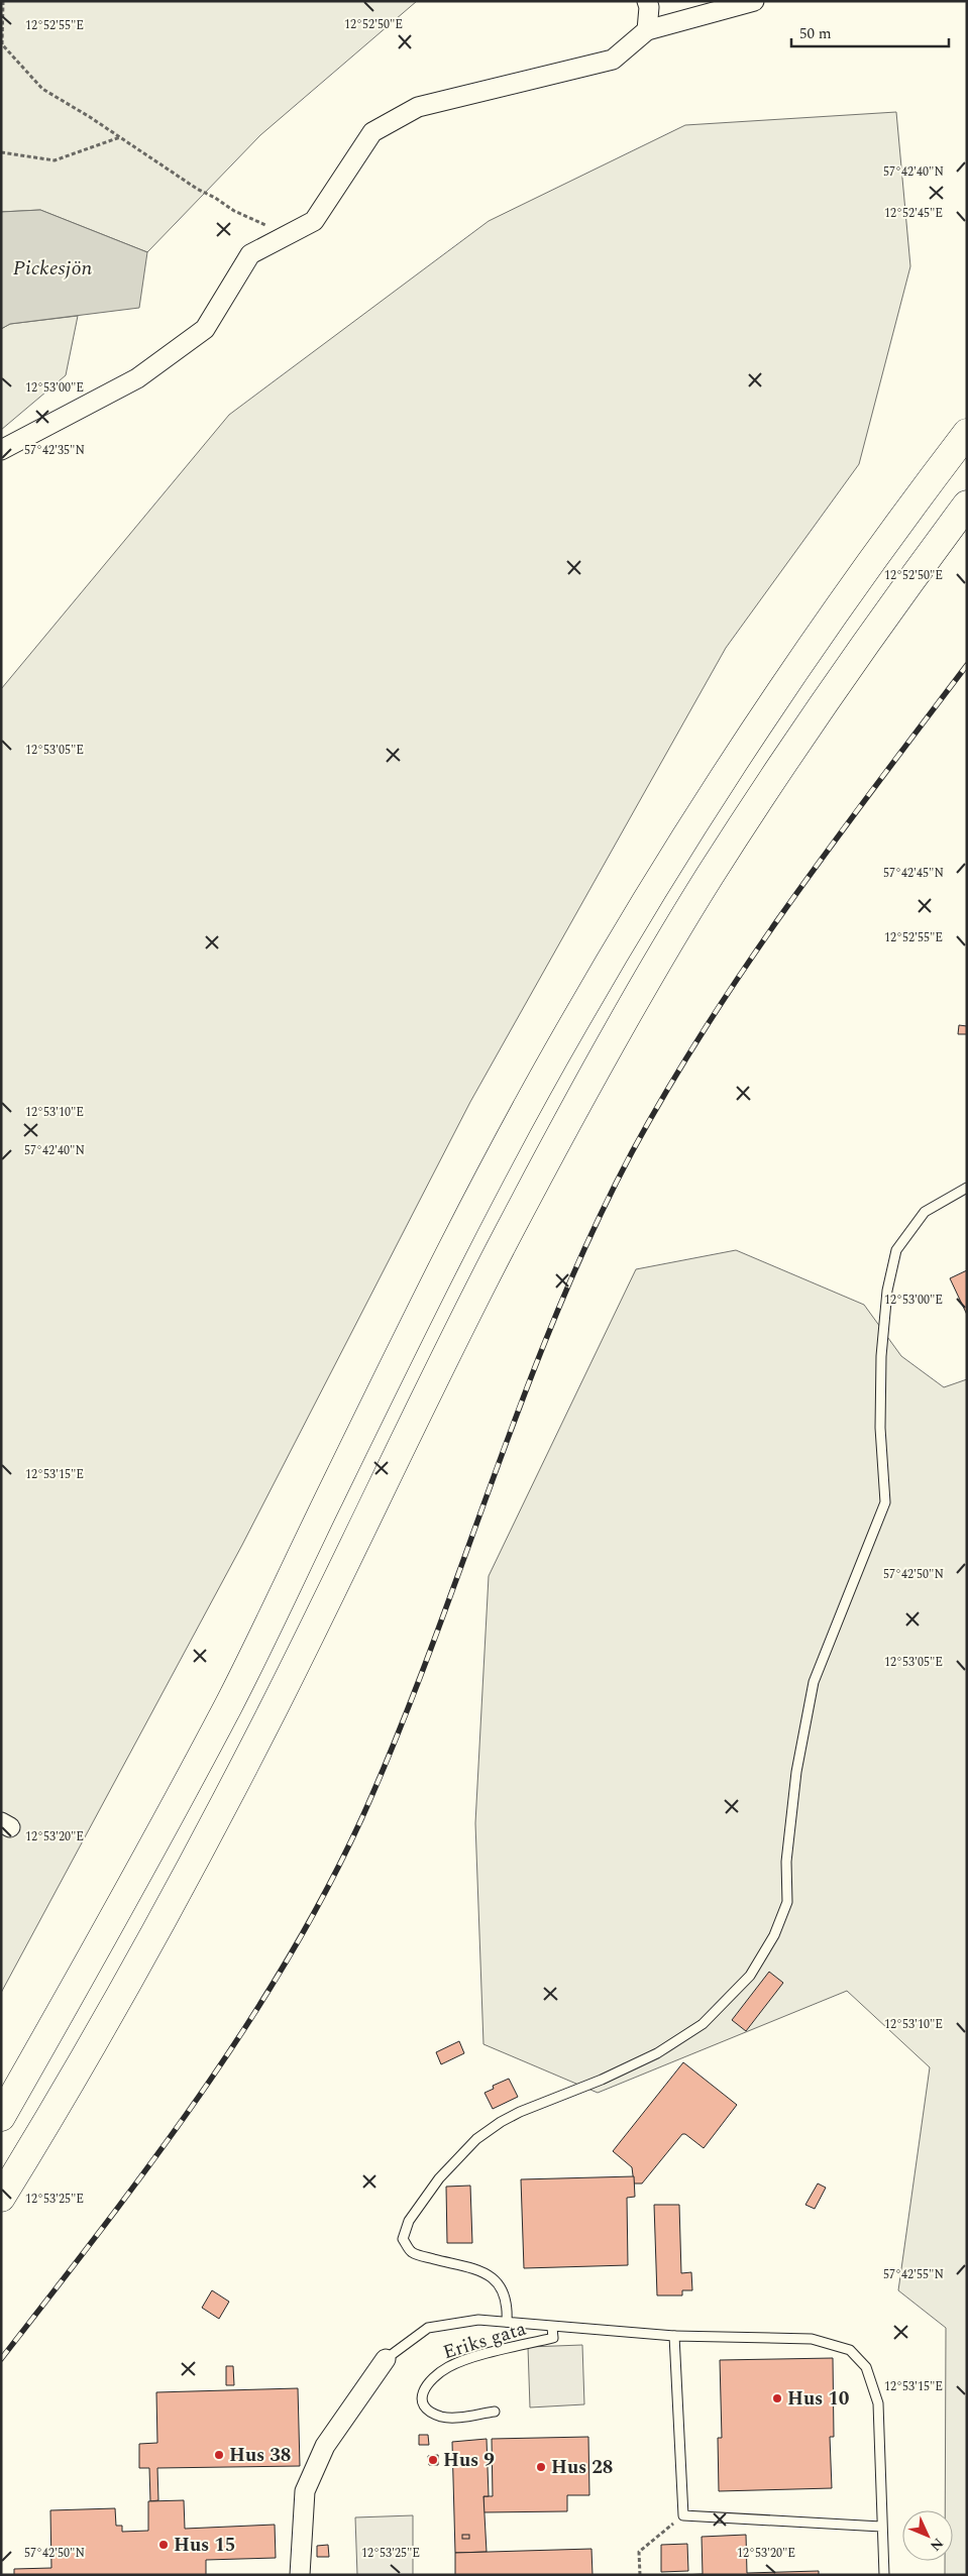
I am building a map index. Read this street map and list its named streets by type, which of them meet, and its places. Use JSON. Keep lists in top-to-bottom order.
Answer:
{
  "streets": {
    "lane": ["Eriks gata"]
  },
  "water": ["Pickesjön"],
  "places": [
    "Hus 10",
    "Hus 38",
    "Hus 9",
    "Hus 28",
    "Hus 15"
  ],
  "scale_bar": "50 m",
  "north": "bottom right",
  "coordinates": [
    "12°52'50\"E",
    "12°52'55\"E",
    "57°42'40\"N",
    "12°52'45\"E",
    "12°53'00\"E",
    "57°42'35\"N",
    "12°53'05\"E",
    "57°42'45\"N",
    "12°53'10\"E",
    "12°53'15\"E",
    "57°42'50\"N",
    "12°53'20\"E",
    "12°53'25\"E",
    "57°42'55\"N"
  ]
}
